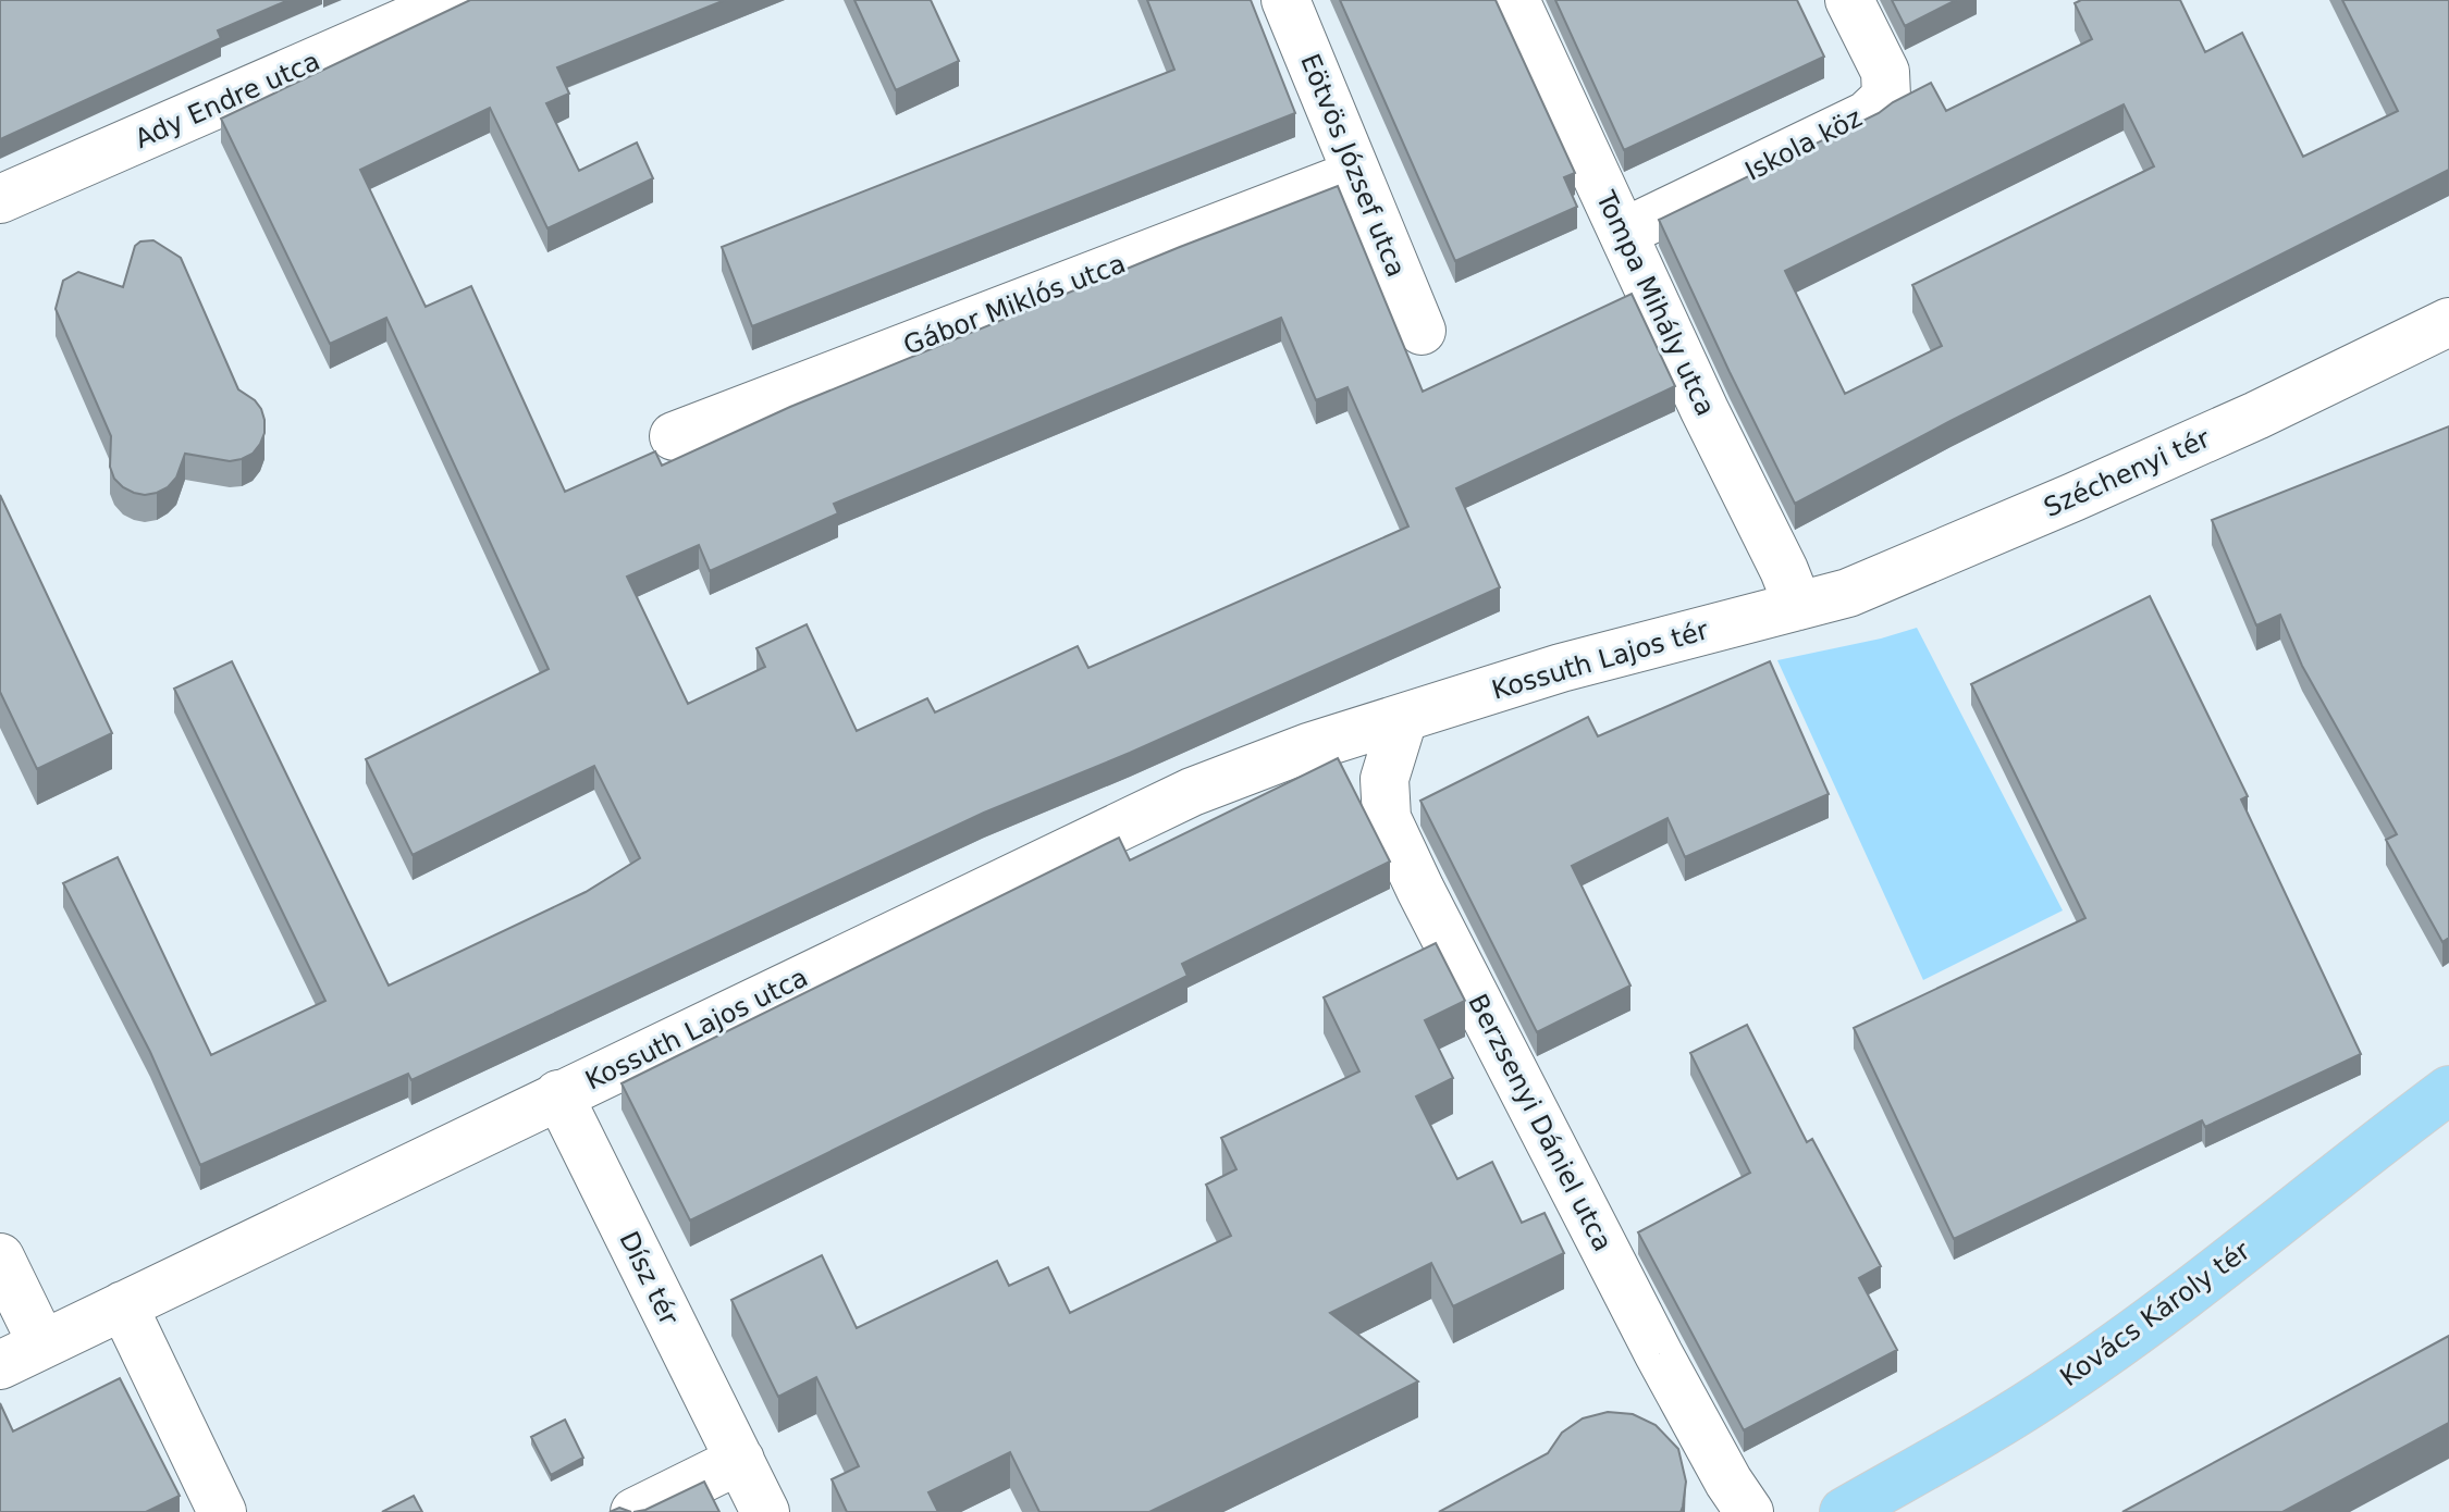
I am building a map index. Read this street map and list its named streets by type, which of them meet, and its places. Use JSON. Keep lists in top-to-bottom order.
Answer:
{
  "streets": {
    "main road": ["Kovács Károly tér"],
    "street": [
      "Ady Endre utca",
      "Iskola köz",
      "Eötvös József utca",
      "Tompa Mihály utca",
      "Gábor Miklós utca",
      "Széchenyi tér",
      "Kossuth Lajos tér",
      "Kossuth Lajos utca",
      "Berzsenyi Dániel utca",
      "Dísz tér"
    ]
  },
  "crossings": [
    ["Iskola köz", "Tompa Mihály utca"],
    ["Eötvös József utca", "Gábor Miklós utca"],
    ["Tompa Mihály utca", "Széchenyi tér"],
    ["Tompa Mihály utca", "Kossuth Lajos tér"],
    ["Széchenyi tér", "Kossuth Lajos tér"],
    ["Kossuth Lajos tér", "Kossuth Lajos utca"],
    ["Kossuth Lajos tér", "Berzsenyi Dániel utca"],
    ["Kossuth Lajos utca", "Berzsenyi Dániel utca"],
    ["Kossuth Lajos utca", "Dísz tér"]
  ]
}
